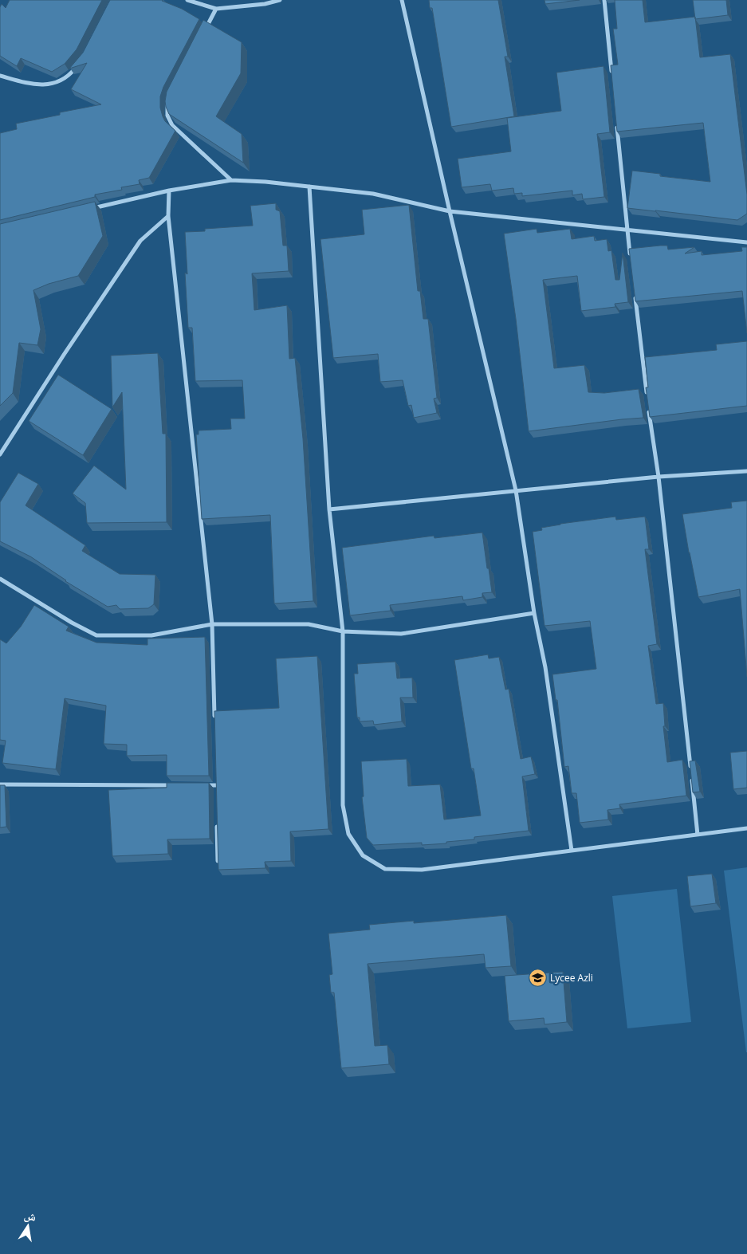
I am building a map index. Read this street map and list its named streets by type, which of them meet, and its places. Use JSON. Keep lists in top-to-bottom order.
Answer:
{
  "places": {
    "school or university": ["Lycee Azli"]
  },
  "north": "top"
}
